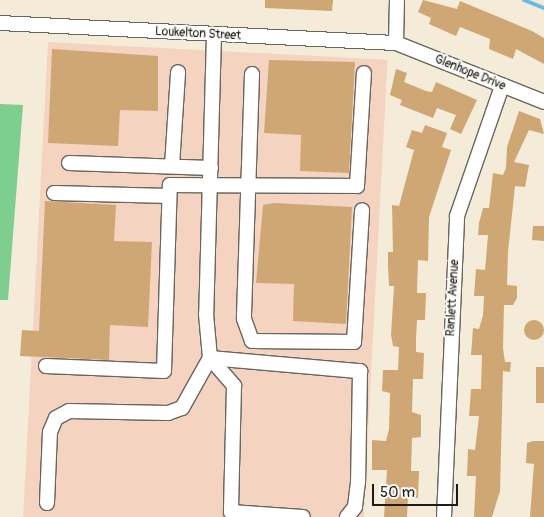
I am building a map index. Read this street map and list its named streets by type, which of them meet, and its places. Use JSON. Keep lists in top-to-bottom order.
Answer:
{
  "streets": {
    "street": ["Loukelton Street", "Glenhope Drive", "Ranlett Avenue"]
  },
  "crossings": [
    ["Loukelton Street", "Glenhope Drive"],
    ["Glenhope Drive", "Ranlett Avenue"]
  ],
  "scale_bar": "50 m"
}
